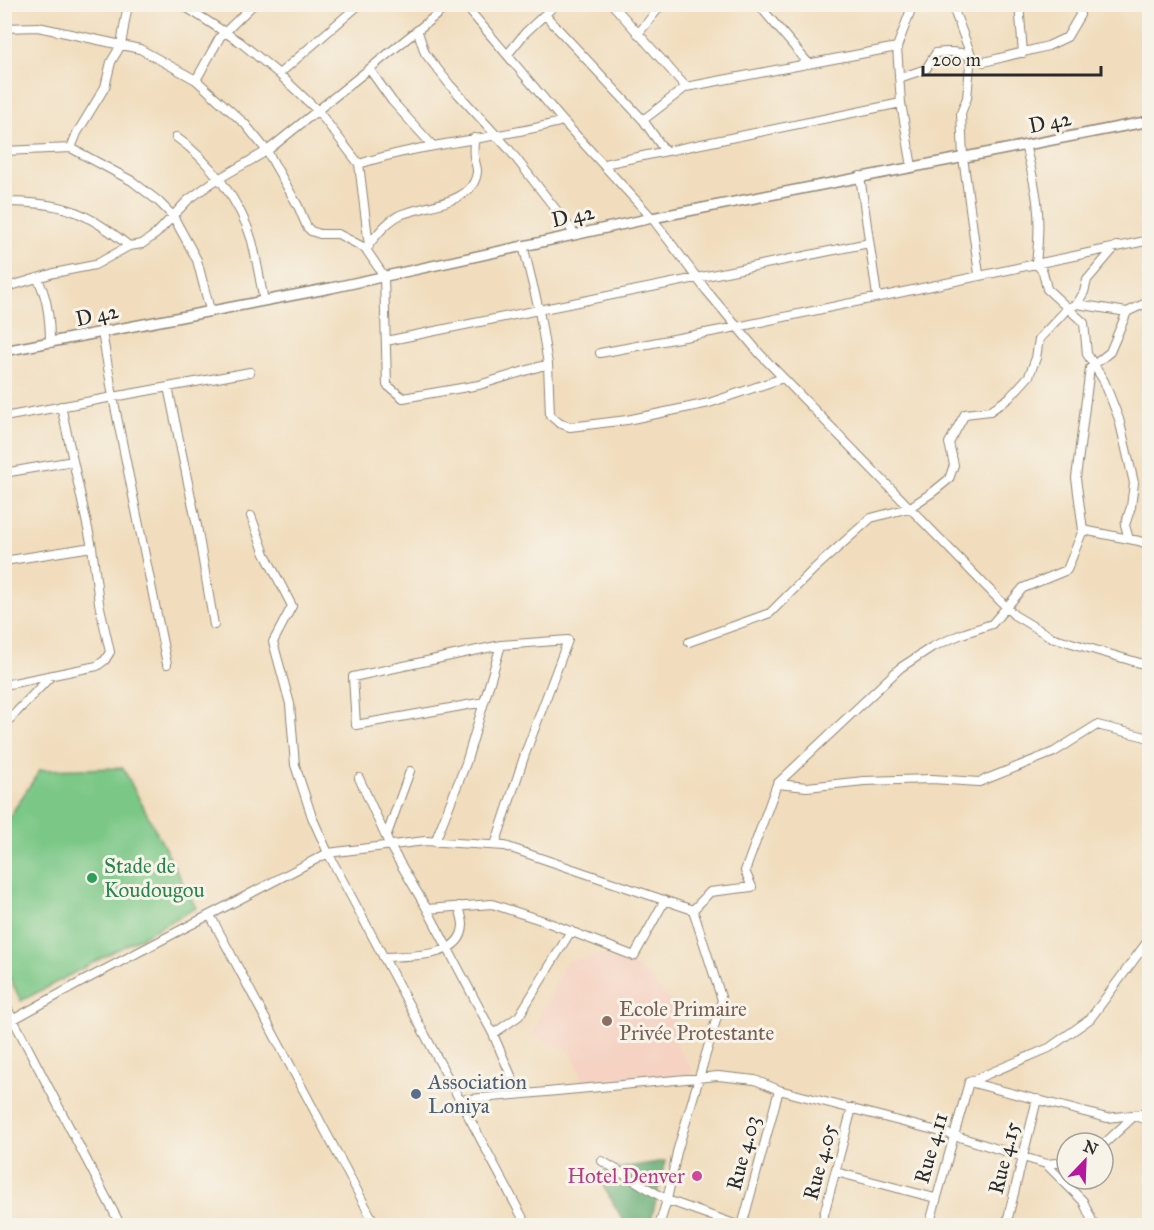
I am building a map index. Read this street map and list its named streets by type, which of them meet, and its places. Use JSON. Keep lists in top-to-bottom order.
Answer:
{
  "streets": {
    "street": [
      "D 42",
      "Rue 4.11",
      "Rue 4.03",
      "Rue 4.15",
      "Rue 4.05"
    ]
  },
  "places": [
    "Stade de Koudougou",
    "Ecole Primaire Privée Protestante",
    "Association Loniya",
    "Hotel Denver"
  ],
  "scale_bar": "200 m",
  "north": "top right"
}
